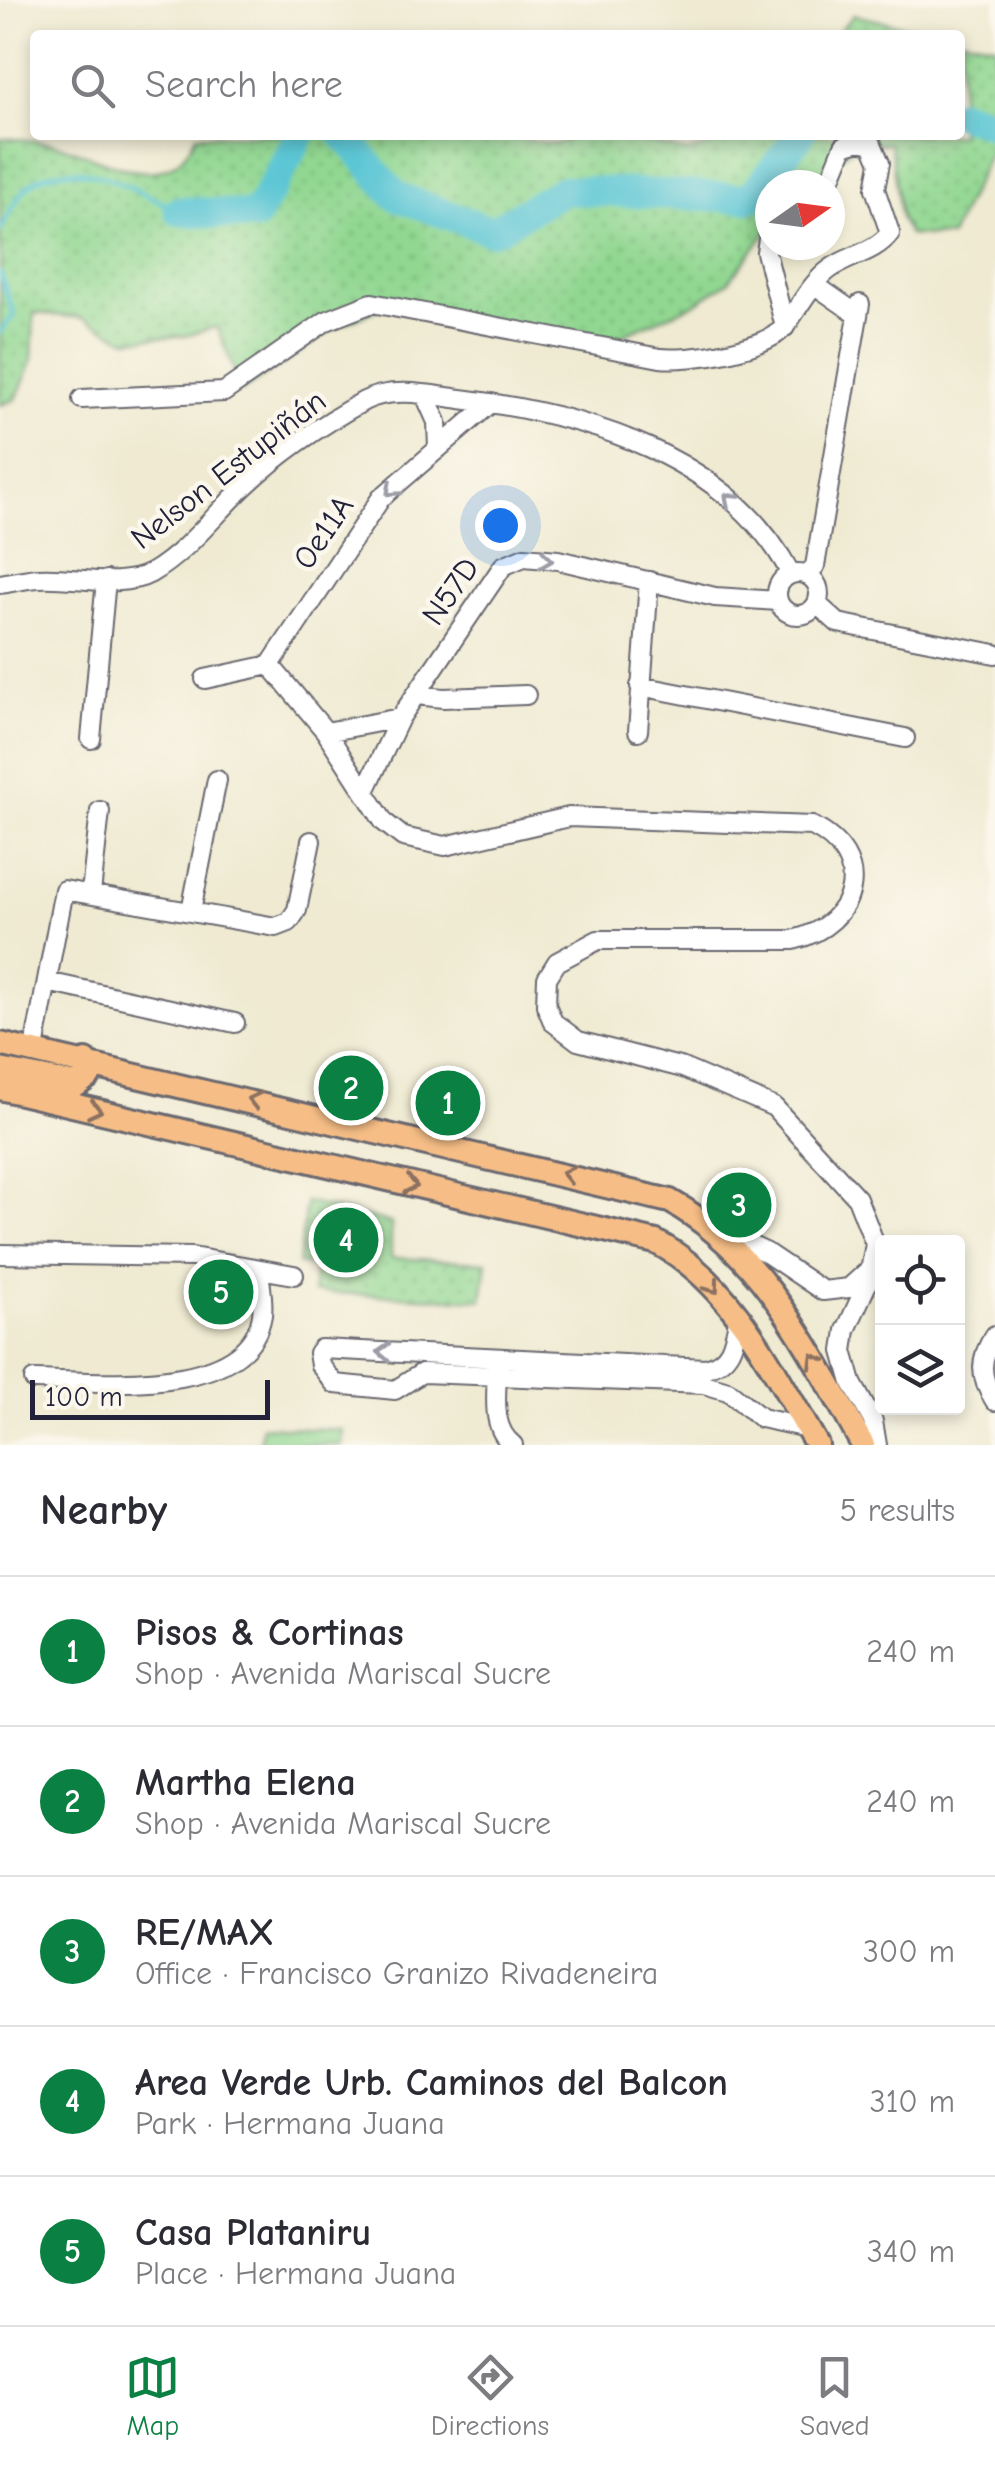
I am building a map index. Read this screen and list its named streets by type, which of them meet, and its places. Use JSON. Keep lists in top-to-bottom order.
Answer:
{
  "streets": {
    "street": ["Nelson Estupiñán", "Oe11A", "N57D"]
  },
  "crossings": [
    ["Nelson Estupiñán", "Oe11A"],
    ["Nelson Estupiñán", "N57D"]
  ],
  "one_way": ["Nelson Estupiñán", "Oe11A", "N57D"],
  "scale_bar": "100 m",
  "north": "right",
  "page": {
    "search": "Search here",
    "pins": [
      "2",
      "1",
      "3",
      "4",
      "5"
    ],
    "scale": "100 m",
    "heading": ["Nearby", "5 results"],
    "list": [
      {
        "mark": "1",
        "name": "Pisos & Cortinas",
        "note": "Shop · Avenida Mariscal Sucre",
        "value": "240 m"
      },
      {
        "mark": "2",
        "name": "Martha Elena",
        "note": "Shop · Avenida Mariscal Sucre",
        "value": "240 m"
      },
      {
        "mark": "3",
        "name": "RE/MAX",
        "note": "Office · Francisco Granizo Rivadeneira",
        "value": "300 m"
      },
      {
        "mark": "4",
        "name": "Area Verde Urb. Caminos del Balcon",
        "note": "Park · Hermana Juana",
        "value": "310 m"
      },
      {
        "mark": "5",
        "name": "Casa Plataniru",
        "note": "Place · Hermana Juana",
        "value": "340 m"
      }
    ],
    "nav": ["Map", "Directions", "Saved"]
  }
}
